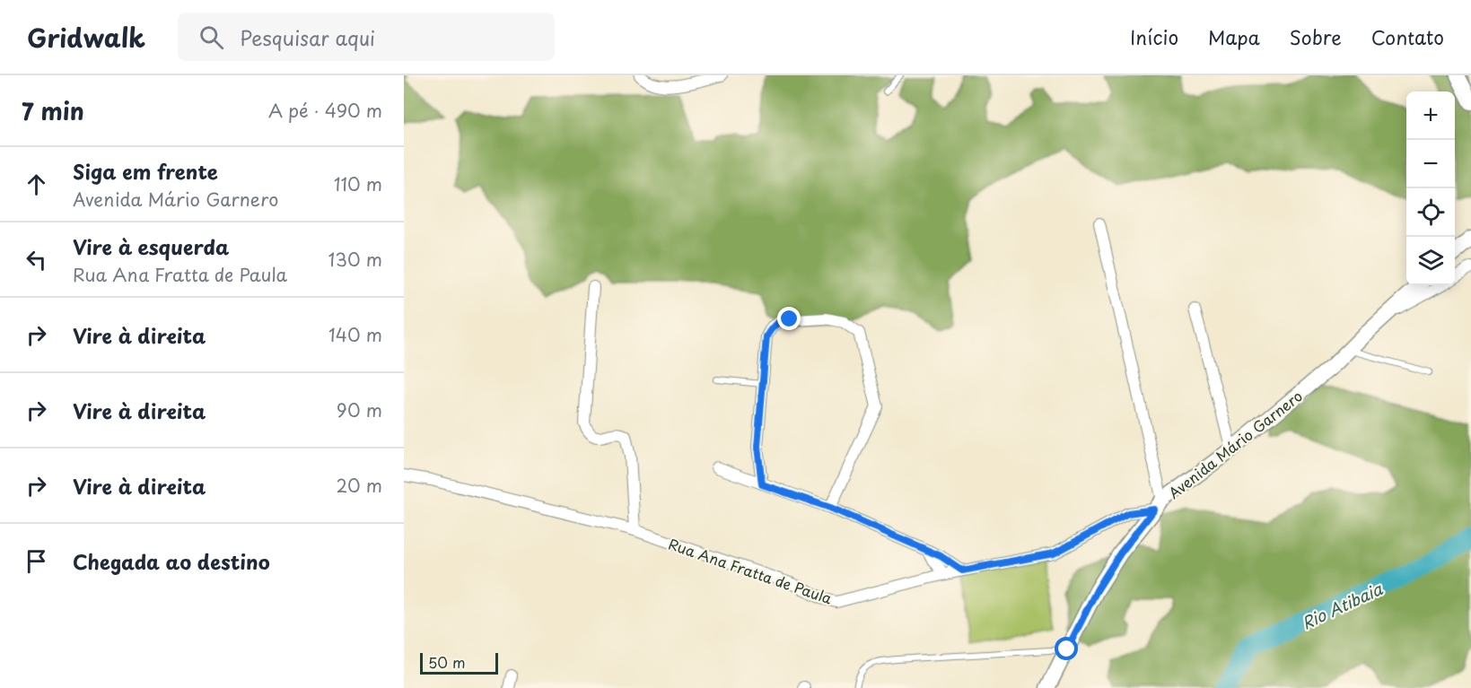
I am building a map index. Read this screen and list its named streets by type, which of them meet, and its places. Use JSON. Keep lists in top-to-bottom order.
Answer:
{
  "streets": {
    "main road": ["Avenida Mário Garnero"],
    "street": ["Rua Ana Fratta de Paula"]
  },
  "crossings": [
    ["Avenida Mário Garnero", "Rua Ana Fratta de Paula"]
  ],
  "water": ["Rio Atibaia"],
  "scale_bar": "50 m",
  "page": {
    "header": "Gridwalk",
    "search": "Pesquisar aqui",
    "nav": [
      "Início",
      "Mapa",
      "Sobre",
      "Contato"
    ],
    "heading": ["7 min", "A pé · 490 m"],
    "map_buttons": ["+", "−"],
    "list": [
      ["Siga em frente", "Avenida Mário Garnero", "110 m"],
      ["Vire à esquerda", "Rua Ana Fratta de Paula", "130 m"],
      ["Vire à direita", "140 m"],
      ["Vire à direita", "90 m"],
      ["Vire à direita", "20 m"],
      "Chegada ao destino"
    ],
    "scale": "50 m"
  }
}
